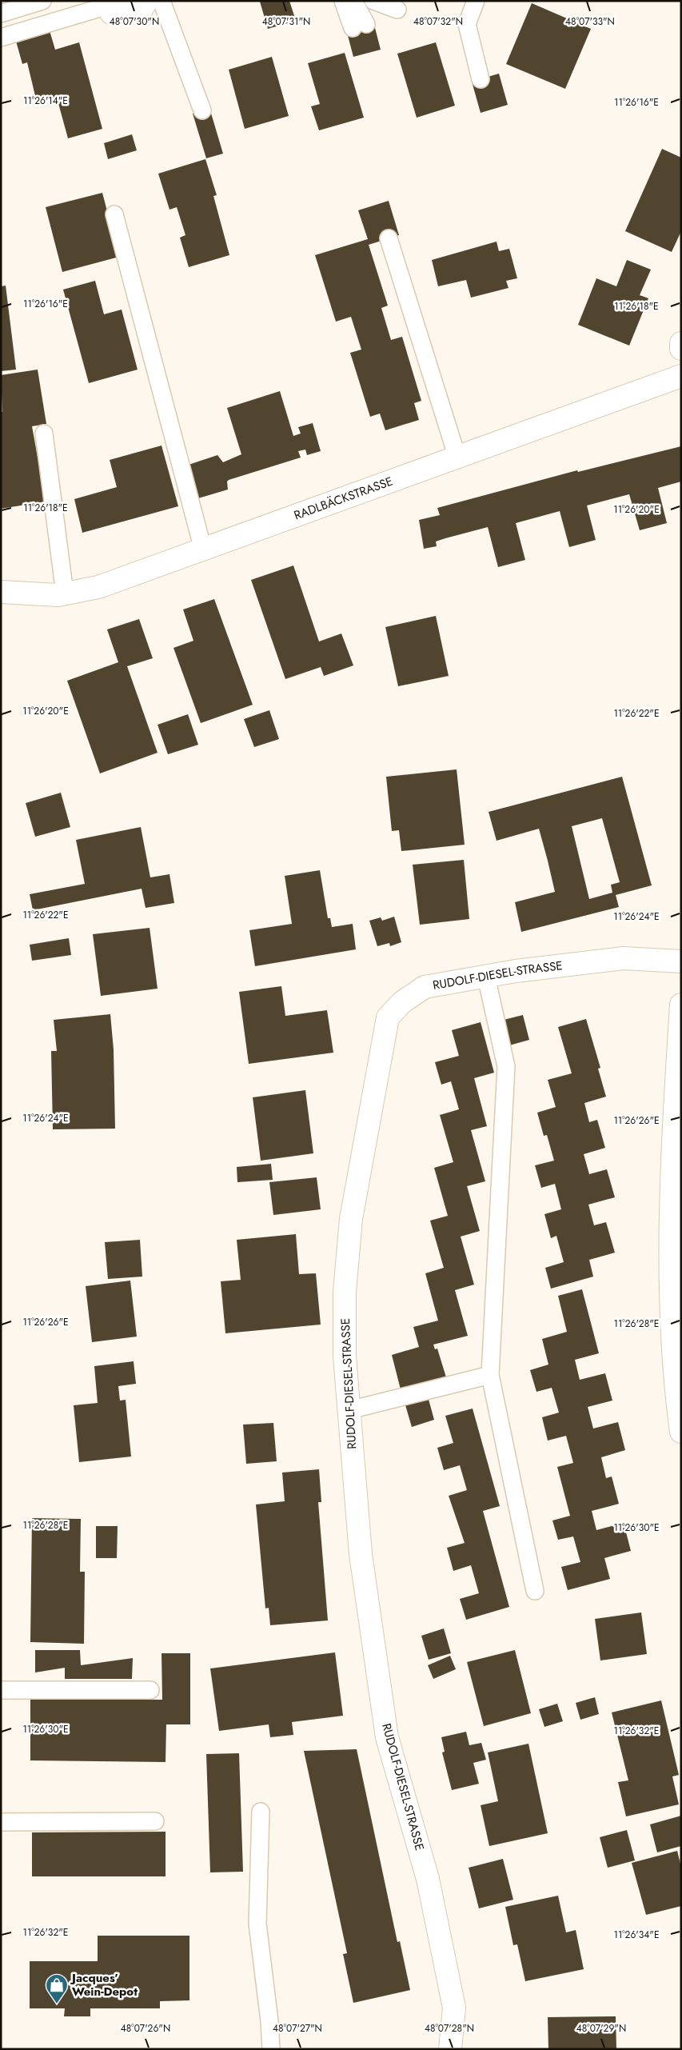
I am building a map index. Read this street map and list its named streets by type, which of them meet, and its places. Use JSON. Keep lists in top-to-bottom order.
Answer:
{
  "streets": {
    "street": ["RADLBÄCKSTRASSE", "RUDOLF-DIESEL-STRASSE"]
  },
  "places": {
    "shop": ["Jacques’ Wein-Depot"]
  },
  "coordinates": [
    "48°07'30\"N",
    "48°07'31\"N",
    "48°07'32\"N",
    "48°07'33\"N",
    "11°26'14\"E",
    "11°26'16\"E",
    "11°26'18\"E",
    "11°26'20\"E",
    "11°26'22\"E",
    "11°26'24\"E",
    "11°26'26\"E",
    "11°26'28\"E",
    "11°26'30\"E",
    "11°26'32\"E",
    "11°26'34\"E",
    "48°07'26\"N",
    "48°07'27\"N",
    "48°07'28\"N",
    "48°07'29\"N"
  ]
}
